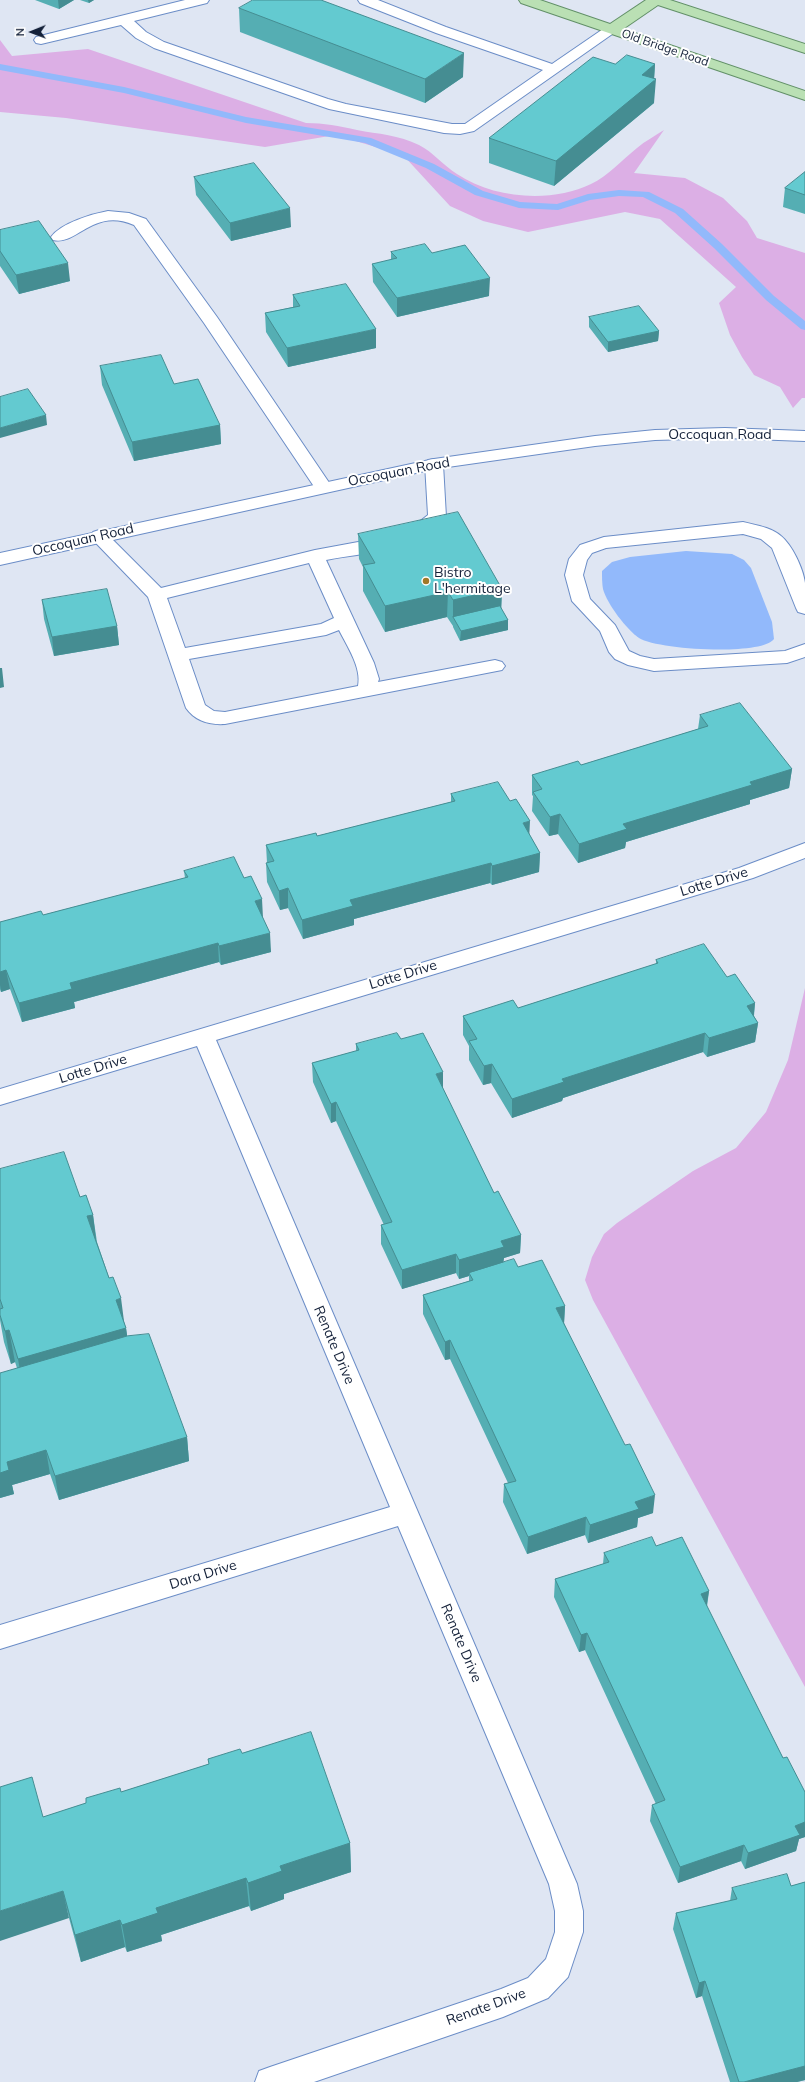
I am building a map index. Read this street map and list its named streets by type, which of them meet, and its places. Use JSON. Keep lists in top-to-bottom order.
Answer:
{
  "streets": {
    "main road": ["Old Bridge Road"],
    "street": [
      "Occoquan Road",
      "Lotte Drive",
      "Renate Drive",
      "Dara Drive"
    ]
  },
  "crossings": [
    ["Lotte Drive", "Renate Drive"],
    ["Renate Drive", "Dara Drive"]
  ],
  "places": ["Bistro L'hermitage"],
  "north": "left"
}
